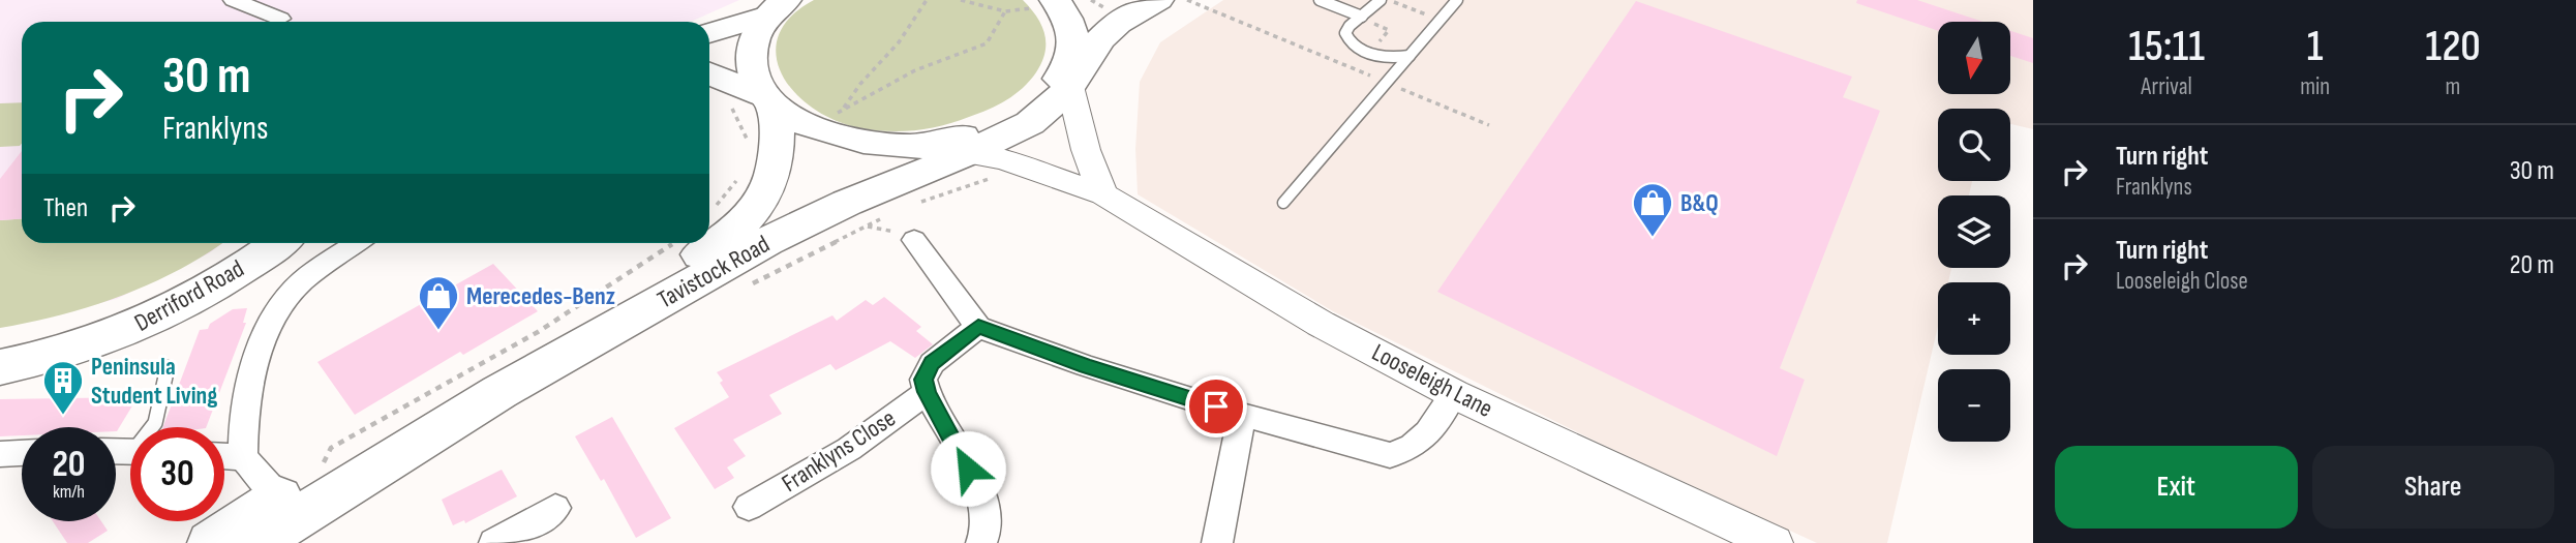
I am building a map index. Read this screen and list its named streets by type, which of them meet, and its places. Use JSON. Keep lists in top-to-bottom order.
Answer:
{
  "streets": {
    "main road": ["Tavistock Road", "Derriford Road"],
    "street": ["Looseleigh Lane", "Franklyns Close"]
  },
  "crossings": [
    ["Tavistock Road", "Looseleigh Lane"]
  ],
  "places": {
    "shop": ["B&Q", "Merecedes-Benz"],
    "building": ["Peninsula Student Living"]
  },
  "north": "bottom",
  "page": {
    "eta": [
      "15:11",
      "Arrival",
      "1",
      "min",
      "120",
      "m"
    ],
    "map_buttons": ["+", "−"],
    "turn": ["30 m", "Franklyns"],
    "list": [
      {
        "name": "Turn right",
        "note": "Franklyns",
        "value": "30 m"
      },
      {
        "name": "Turn right",
        "note": "Looseleigh Close",
        "value": "20 m"
      }
    ],
    "then": "Then",
    "speed": "20 km/h",
    "limit": "30",
    "buttons": ["Exit", "Share"]
  }
}
